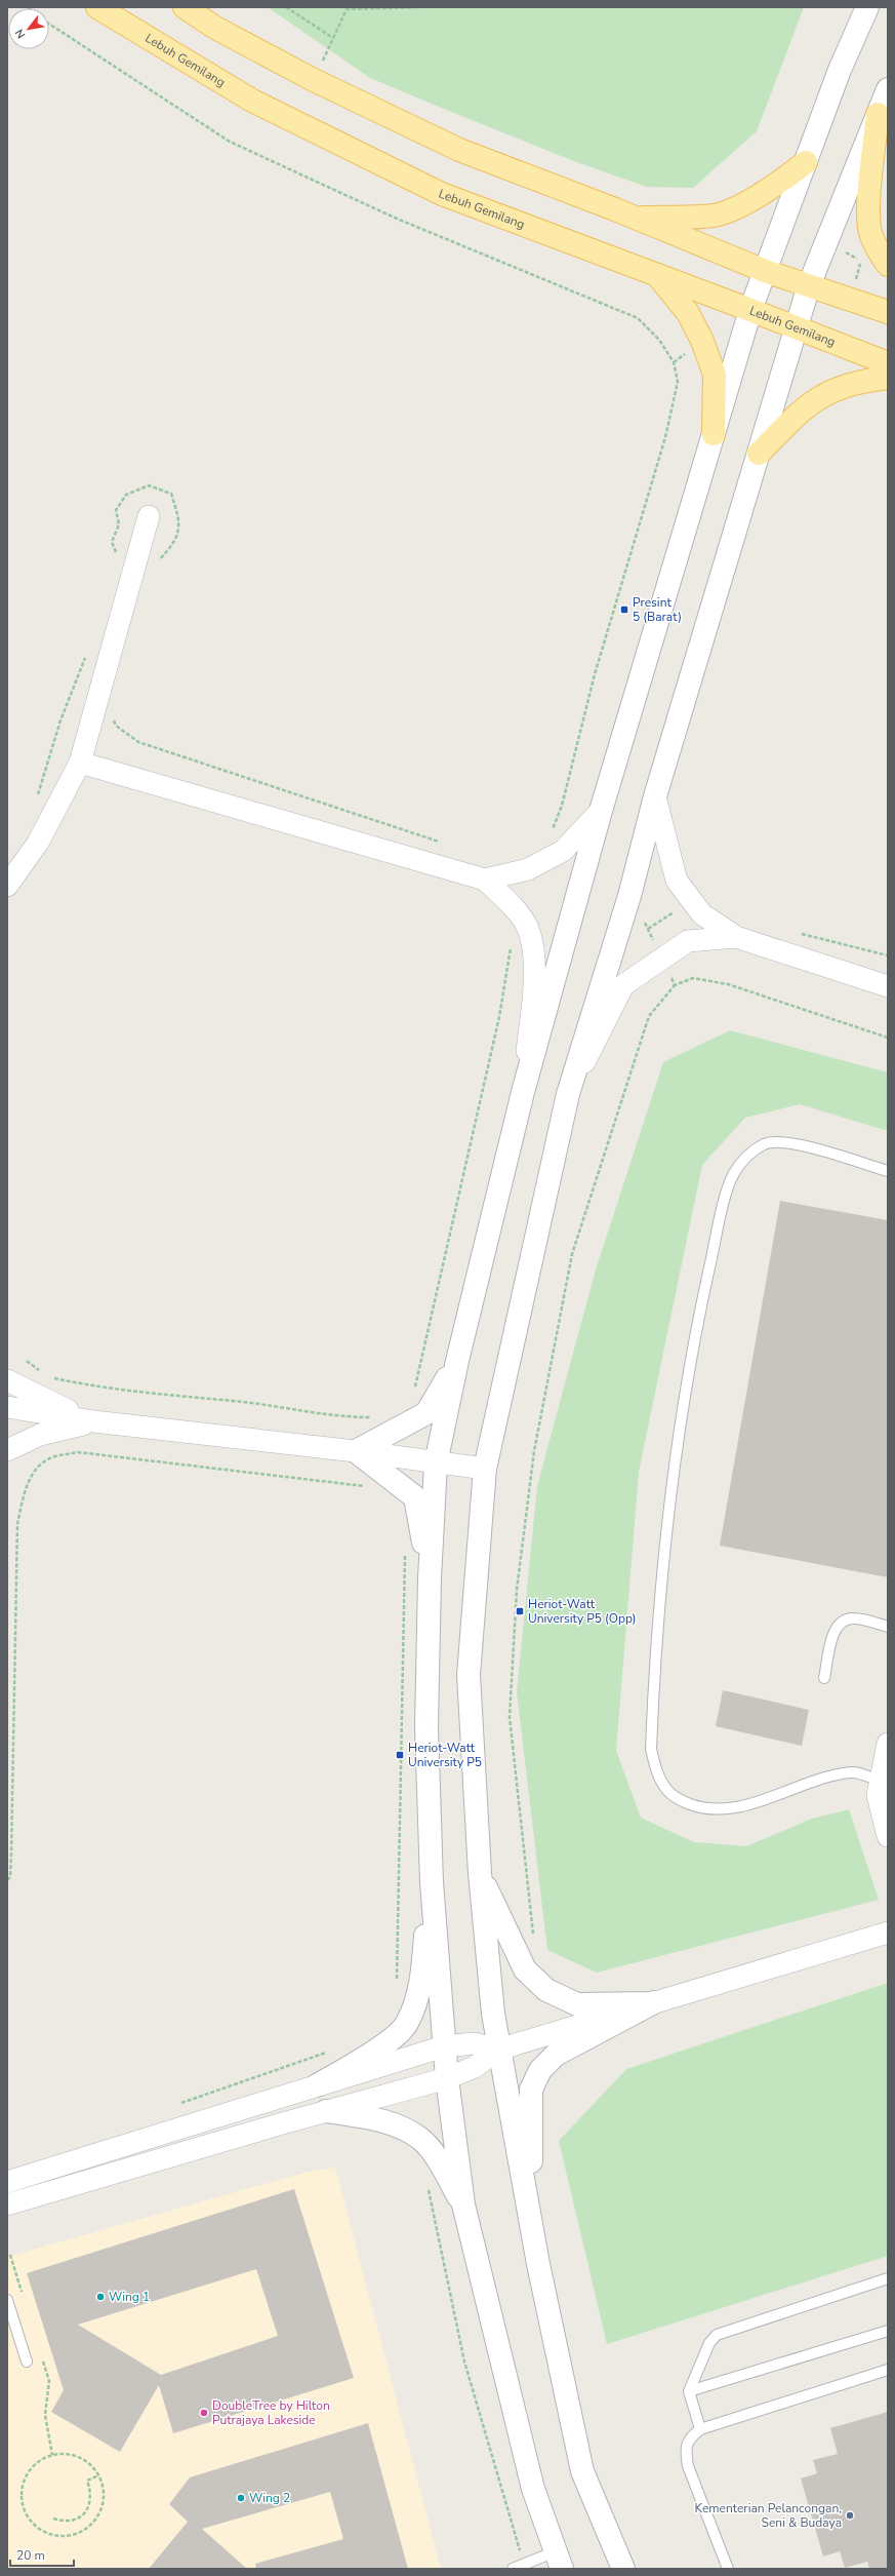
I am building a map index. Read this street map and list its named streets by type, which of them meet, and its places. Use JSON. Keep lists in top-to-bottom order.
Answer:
{
  "streets": {
    "main road": ["Lebuh Gemilang"]
  },
  "places": {
    "transit": ["Presint 5 (Barat)", "Heriot-Watt University P5 (Opp)", "Heriot-Watt University P5"],
    "other": [
      "Wing 1",
      "DoubleTree by Hilton Putrajaya Lakeside",
      "Wing 2",
      "Kementerian Pelancongan, Seni & Budaya"
    ]
  },
  "scale_bar": "20 m",
  "north": "bottom left"
}
